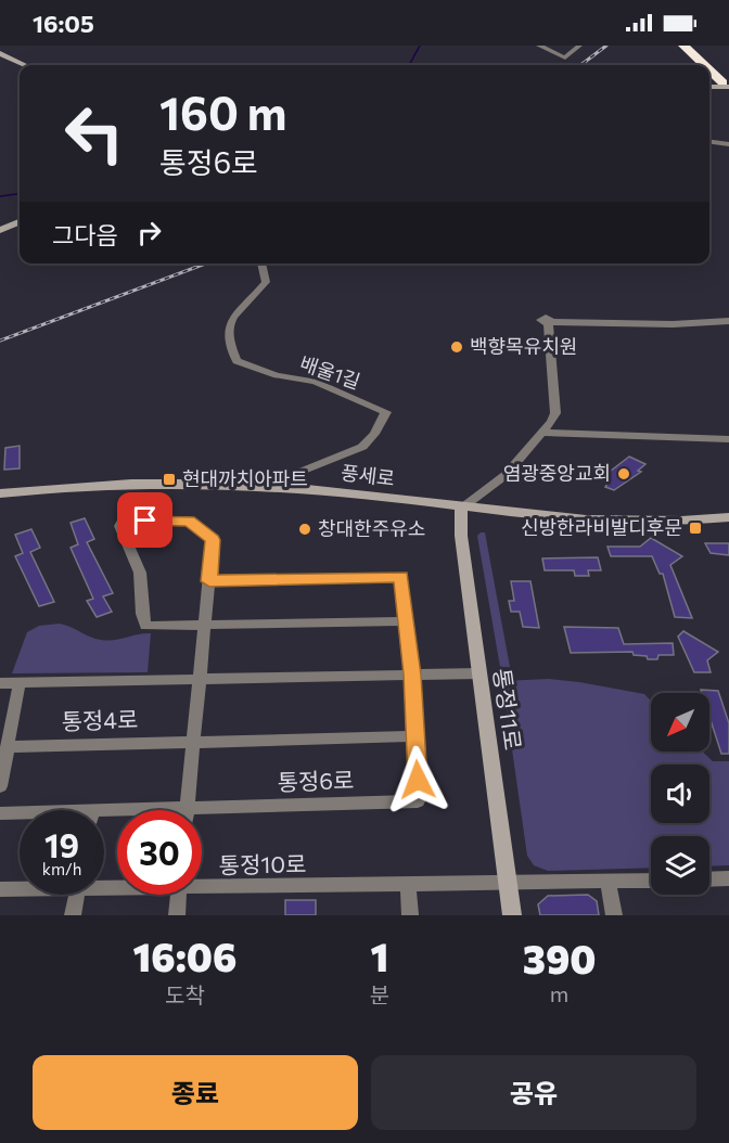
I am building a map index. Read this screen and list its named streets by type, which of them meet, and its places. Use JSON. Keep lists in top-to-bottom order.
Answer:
{
  "streets": {
    "street": [
      "배울1길",
      "풍세로",
      "통정11로",
      "통정4로",
      "통정6로",
      "통정10로"
    ]
  },
  "crossings": [
    ["배울1길", "풍세로"],
    ["풍세로", "통정11로"],
    ["통정11로", "통정10로"]
  ],
  "places": {
    "other": ["백향목유치원", "염광중앙교회", "창대한주유소"],
    "transit": ["현대까치아파트", "신방한라비발디후문"]
  },
  "north": "bottom left",
  "page": {
    "status": "16:05",
    "turn": ["160 m", "통정6로"],
    "then": "그다음",
    "speed": "19 km/h",
    "limit": "30",
    "eta": [
      "16:06",
      "도착",
      "1",
      "분",
      "390",
      "m"
    ],
    "buttons": ["종료", "공유"]
  }
}
